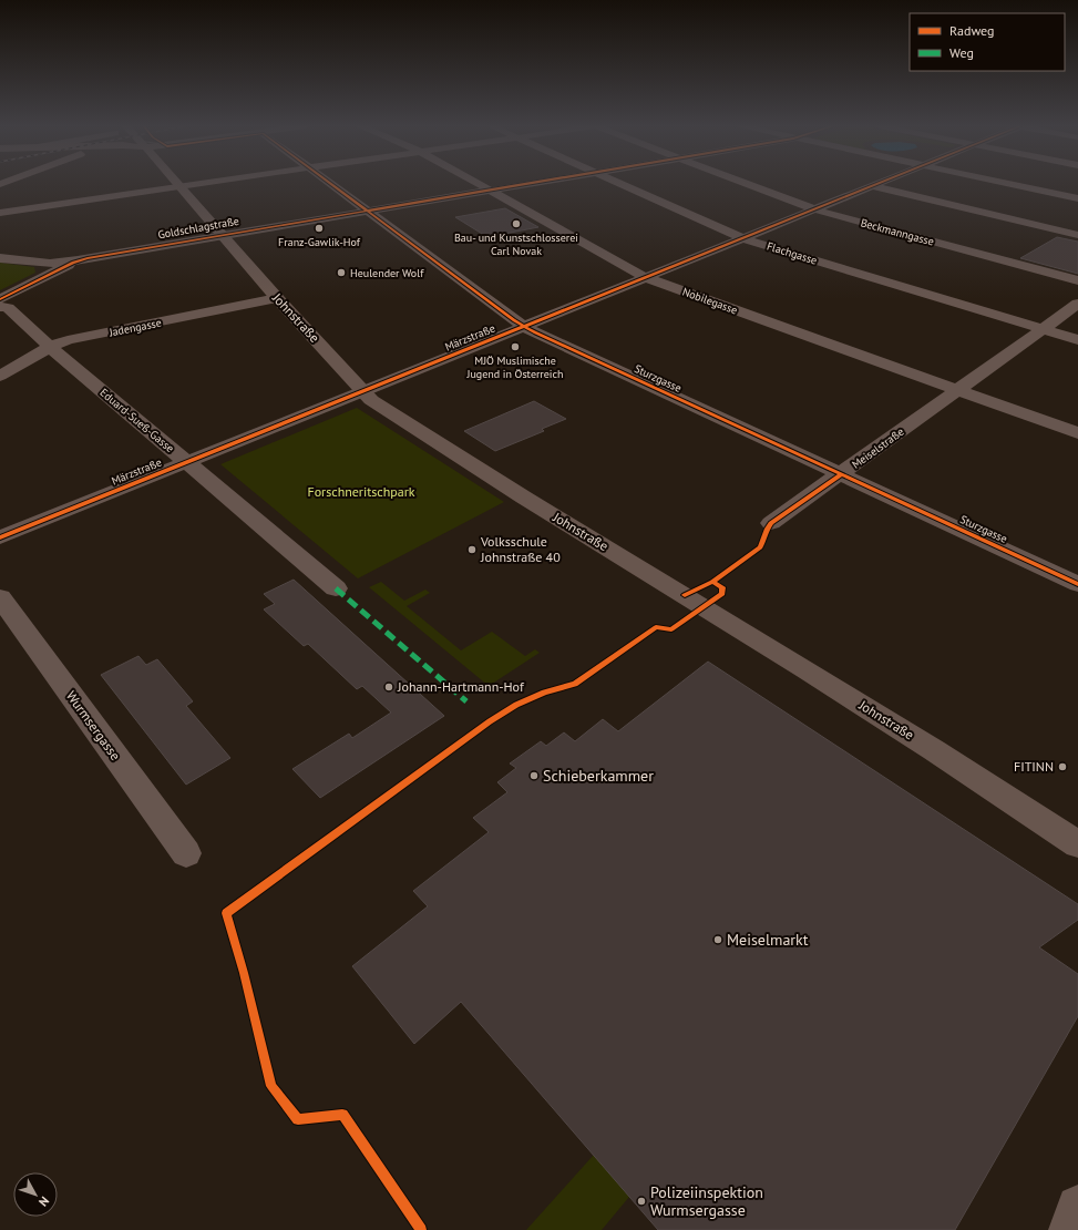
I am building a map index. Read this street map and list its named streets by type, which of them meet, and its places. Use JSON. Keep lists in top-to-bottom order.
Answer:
{
  "streets": {
    "main road": ["Johnstraße"],
    "street": [
      "Goldschlagstraße",
      "Beckmanngasse",
      "Flachgasse",
      "Nobilegasse",
      "Jadengasse",
      "Märzstraße",
      "Sturzgasse",
      "Eduard-Sueß-Gasse",
      "Meiselstraße",
      "Wurmsergasse"
    ]
  },
  "crossings": [
    ["Goldschlagstraße", "Nobilegasse"],
    ["Goldschlagstraße", "Johnstraße"],
    ["Goldschlagstraße", "Sturzgasse"],
    ["Beckmanngasse", "Märzstraße"],
    ["Flachgasse", "Märzstraße"],
    ["Flachgasse", "Meiselstraße"],
    ["Nobilegasse", "Märzstraße"],
    ["Nobilegasse", "Meiselstraße"],
    ["Johnstraße", "Jadengasse"],
    ["Johnstraße", "Märzstraße"],
    ["Jadengasse", "Eduard-Sueß-Gasse"],
    ["Märzstraße", "Sturzgasse"],
    ["Märzstraße", "Eduard-Sueß-Gasse"],
    ["Sturzgasse", "Meiselstraße"]
  ],
  "parks": ["Forschneritschpark"],
  "places": [
    "Bau- und Kunstschlosserei Carl Novak",
    "Franz-Gawlik-Hof",
    "Heulender Wolf",
    "MJÖ Muslimische Jugend in Österreich",
    "Volksschule Johnstraße 40",
    "Johann-Hartmann-Hof",
    "FITINN",
    "Schieberkammer",
    "Meiselmarkt",
    "Polizeiinspektion Wurmsergasse"
  ],
  "legend": ["Radweg", "Weg"],
  "north": "bottom right"
}
